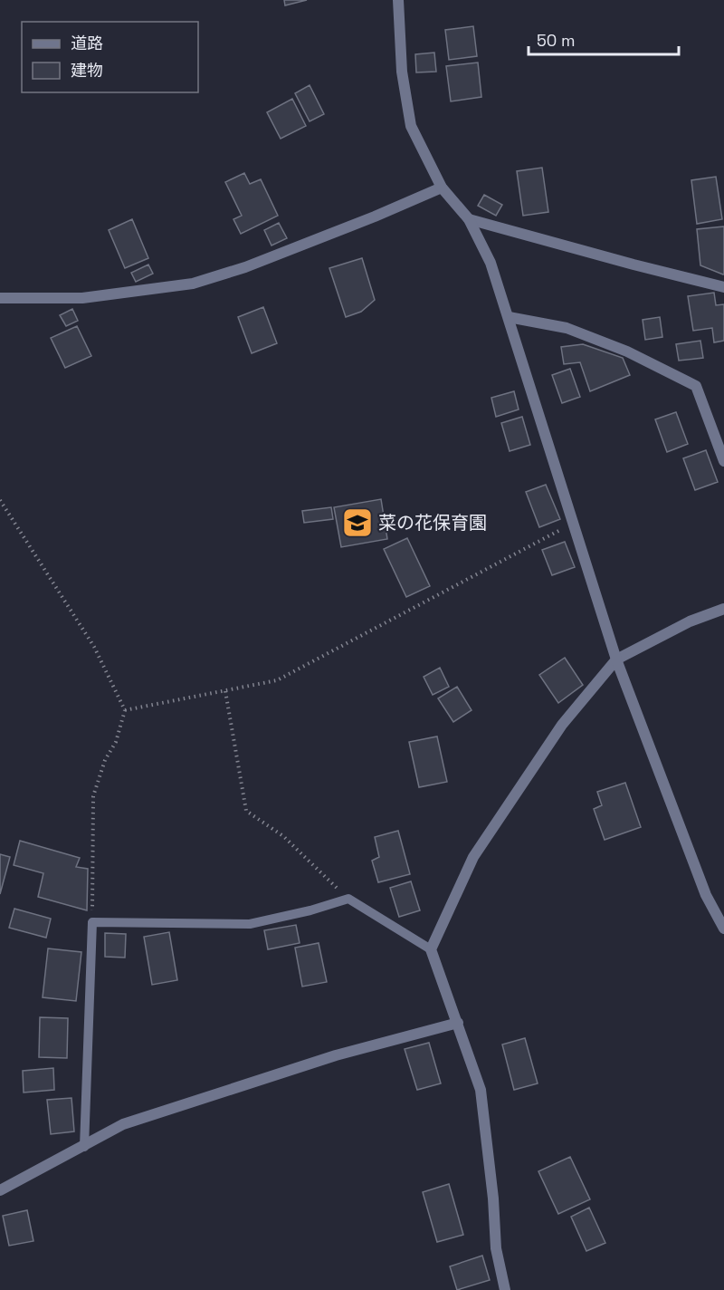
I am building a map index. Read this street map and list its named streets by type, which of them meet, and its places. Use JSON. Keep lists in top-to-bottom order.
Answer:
{
  "places": {
    "school or university": ["菜の花保育園"]
  },
  "legend": ["道路", "建物"],
  "scale_bar": "50 m"
}
